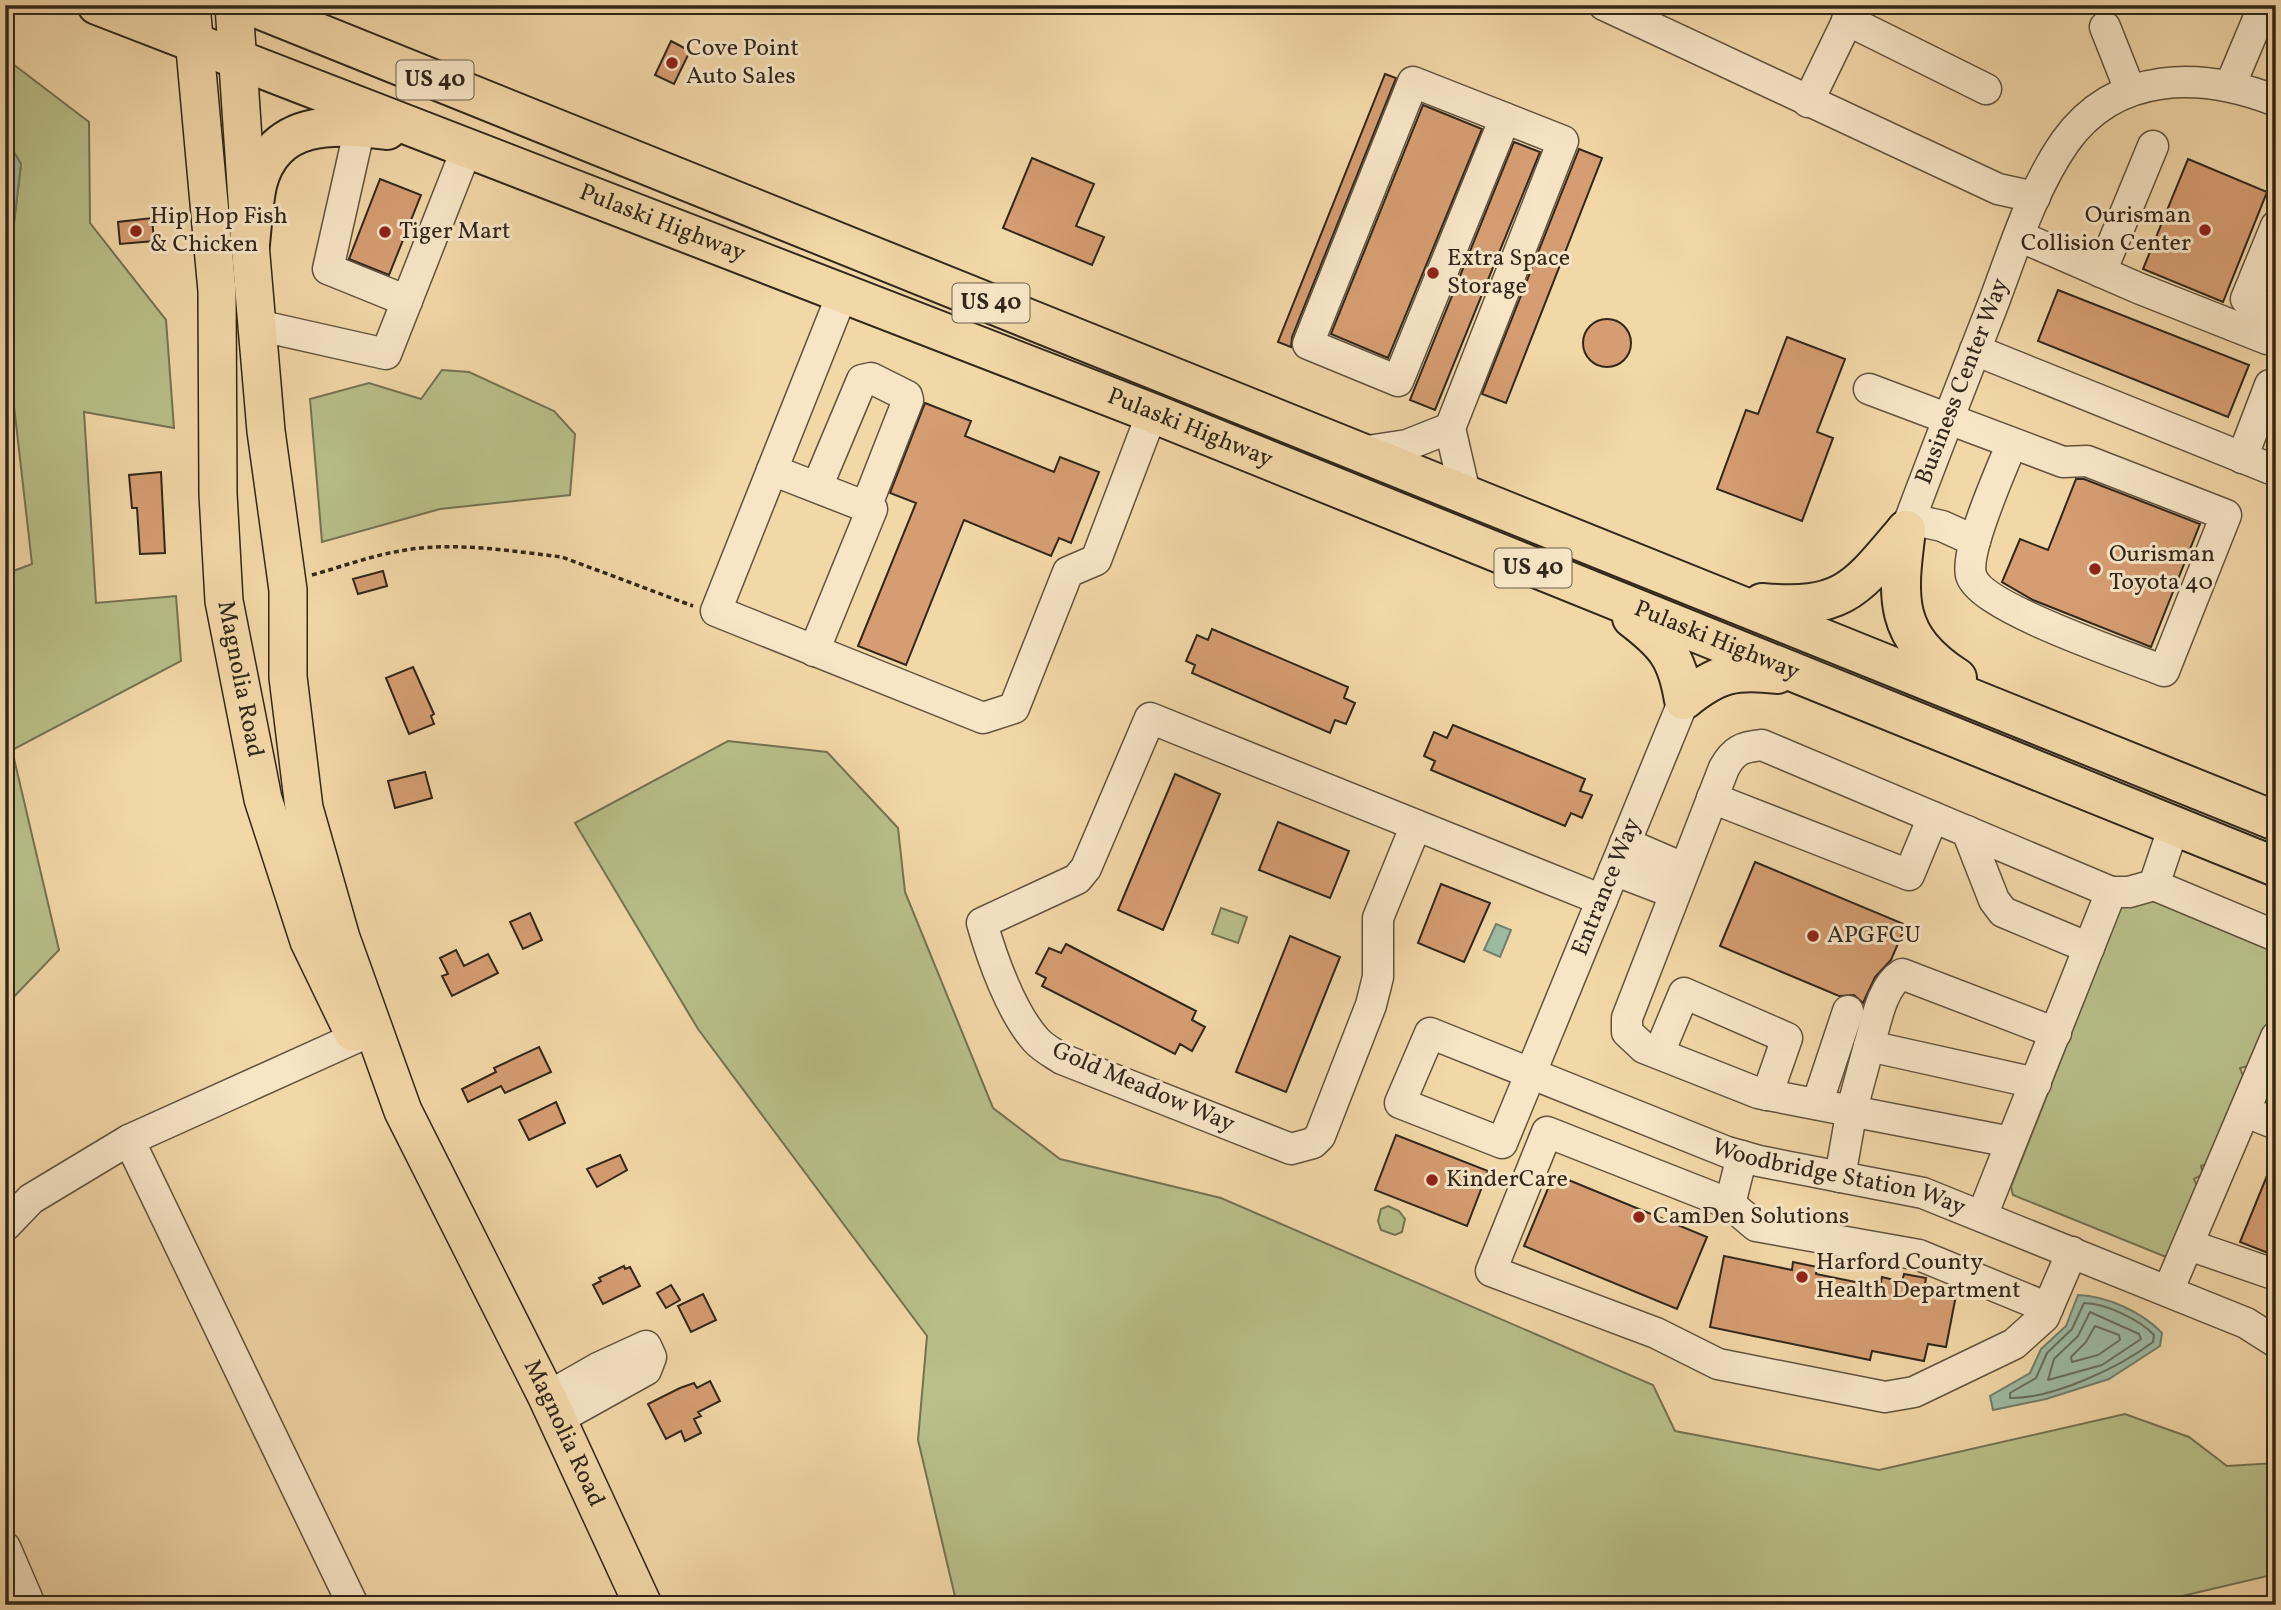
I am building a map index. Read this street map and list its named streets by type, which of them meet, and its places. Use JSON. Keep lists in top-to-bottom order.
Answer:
{
  "streets": {
    "highway": ["US 40", "Pulaski Highway"],
    "main road": ["Magnolia Road"],
    "street": [
      "Business Center Way",
      "Entrance Way",
      "Gold Meadow Way",
      "Woodbridge Station Way"
    ]
  },
  "crossings": [
    ["Pulaski Highway", "Magnolia Road"],
    ["Entrance Way", "Gold Meadow Way"],
    ["Entrance Way", "Woodbridge Station Way"]
  ],
  "places": [
    "Cove Point Auto Sales",
    "Ourisman Collision Center",
    "Hip Hop Fish & Chicken",
    "Tiger Mart",
    "Extra Space Storage",
    "Ourisman Toyota 40",
    "APGFCU",
    "KinderCare",
    "CamDen Solutions",
    "Harford County Health Department"
  ]
}
